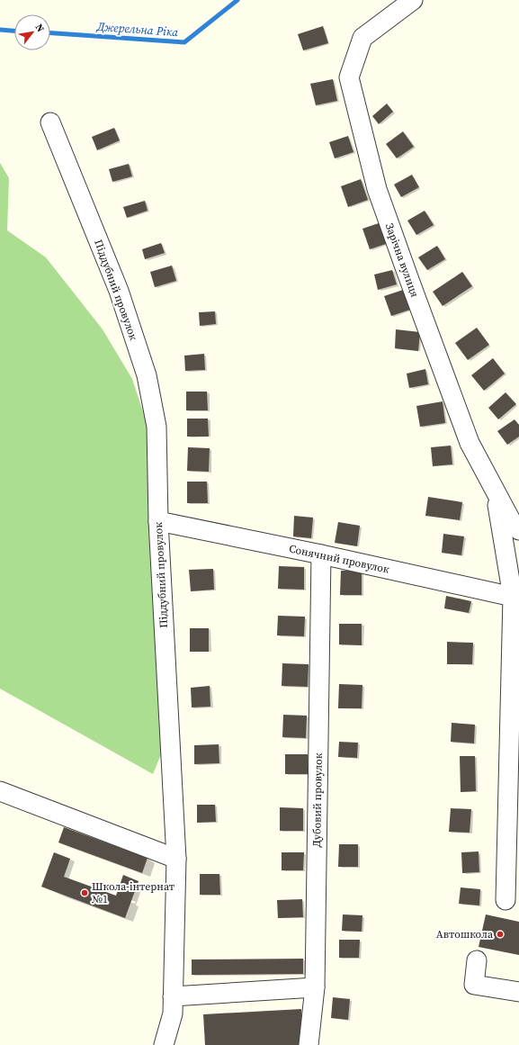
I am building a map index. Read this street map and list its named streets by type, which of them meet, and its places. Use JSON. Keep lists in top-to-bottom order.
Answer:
{
  "streets": {
    "street": [
      "Зарічна вулиця",
      "Піддубний провулок",
      "Сонячний провулок",
      "Дубовий провулок"
    ]
  },
  "crossings": [
    ["Піддубний провулок", "Сонячний провулок"],
    ["Сонячний провулок", "Дубовий провулок"]
  ],
  "water": ["Джерельна Ріка"],
  "places": ["Школа-інтернат №1", "Автошкола"],
  "north": "top right"
}
